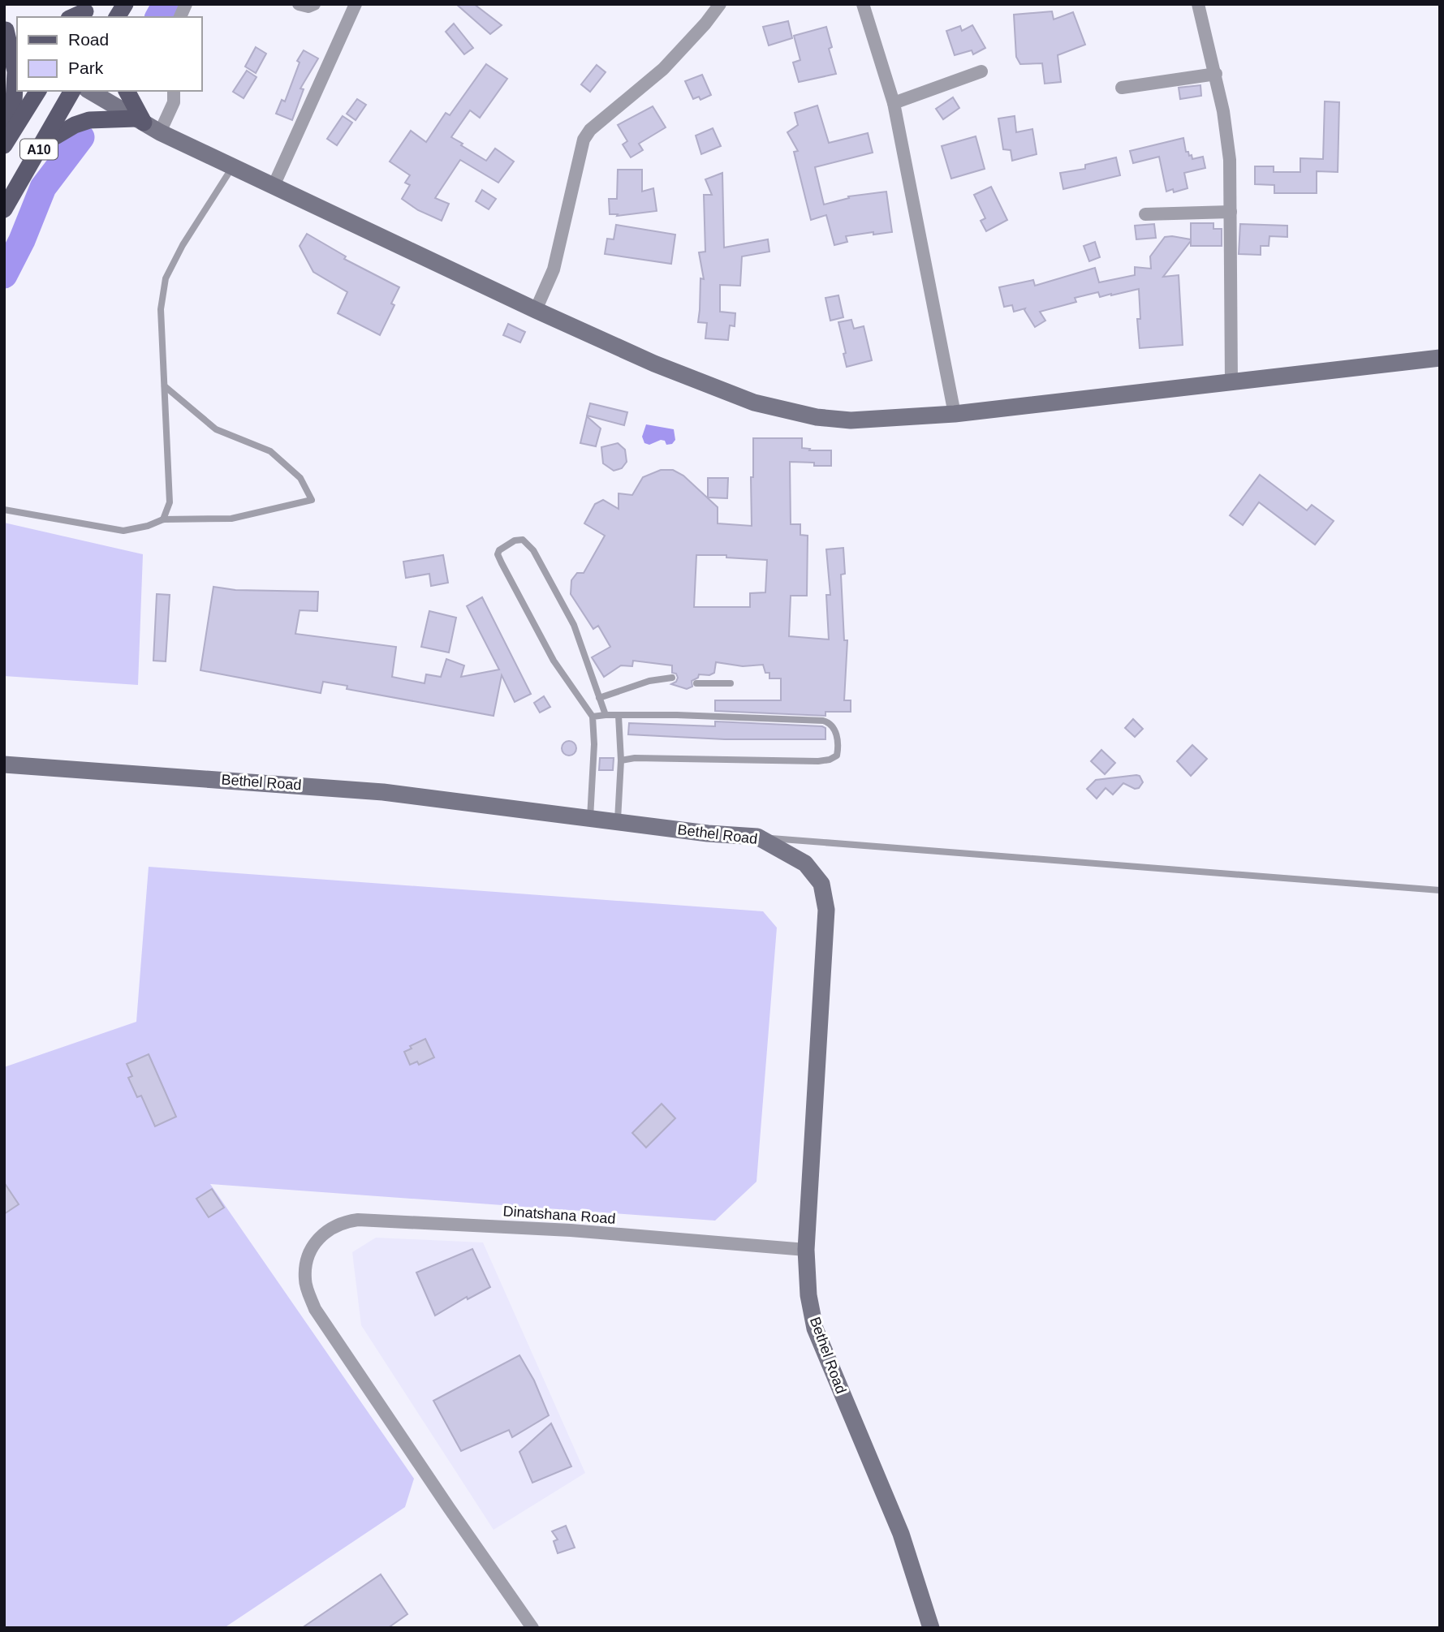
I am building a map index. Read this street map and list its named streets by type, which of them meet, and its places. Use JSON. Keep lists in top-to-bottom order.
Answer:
{
  "streets": {
    "main road": ["A10"],
    "street": ["Bethel Road", "Dinatshana Road"]
  },
  "crossings": [
    ["Bethel Road", "Dinatshana Road"]
  ],
  "legend": ["Road", "Park"]
}
